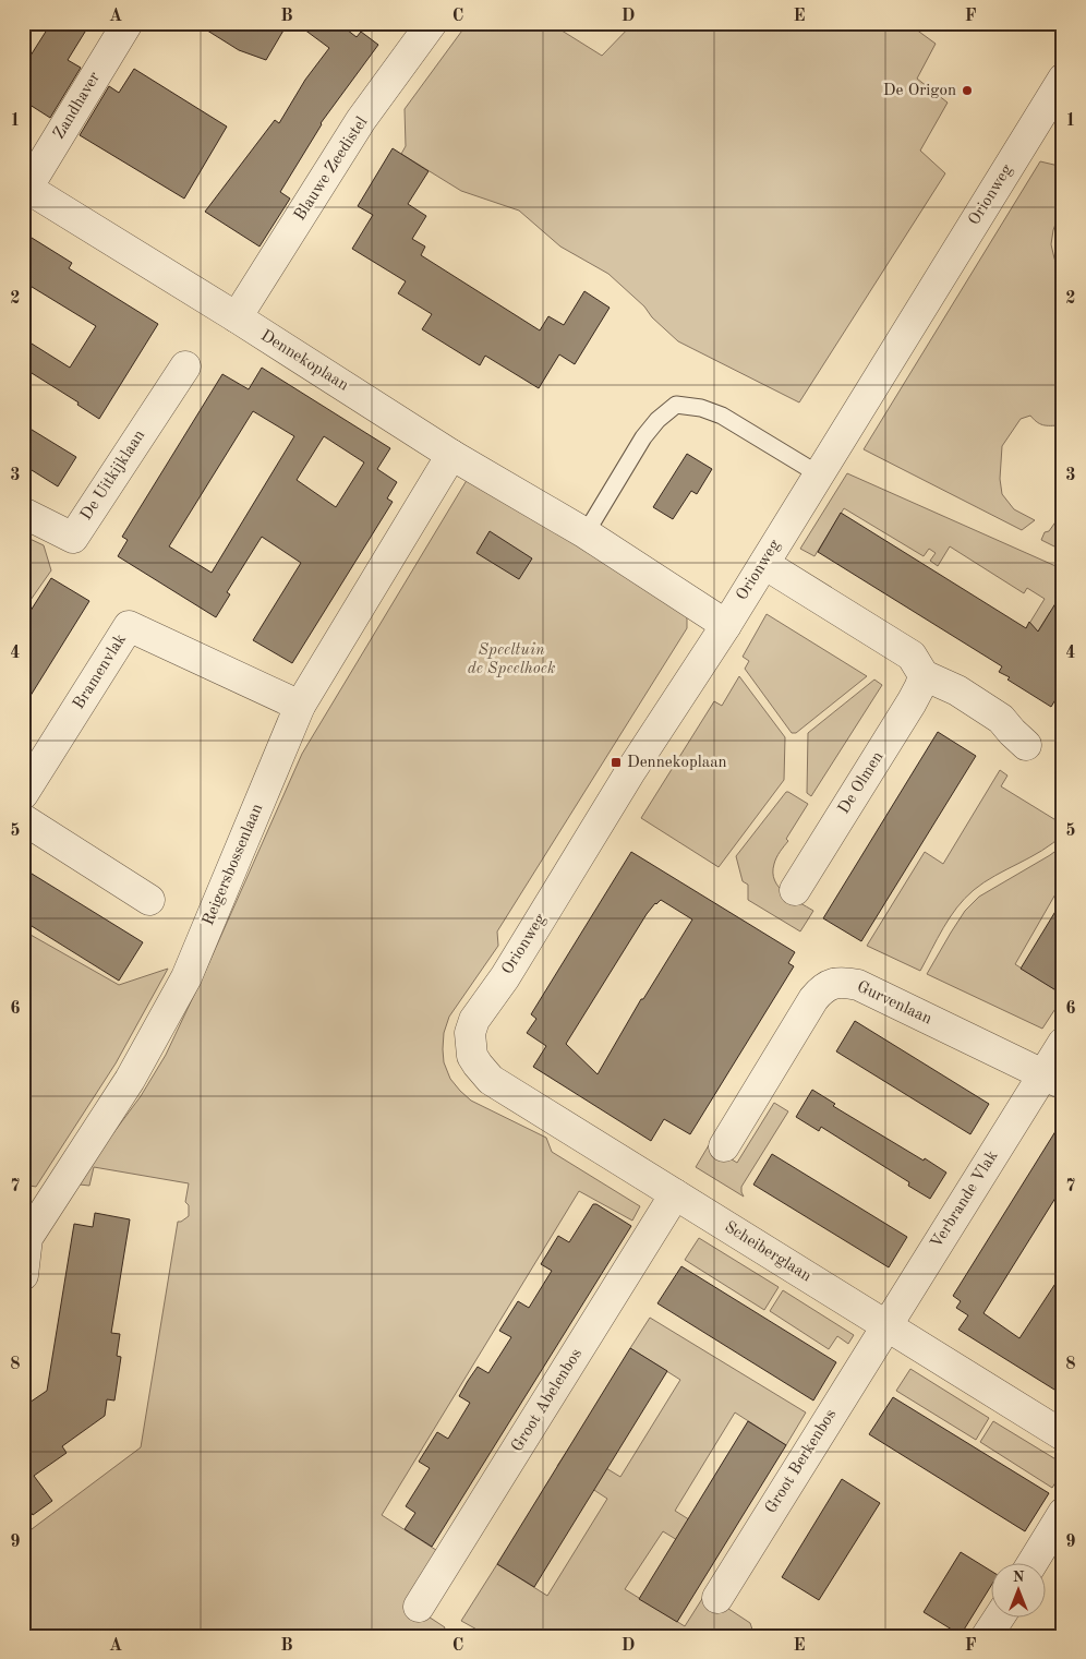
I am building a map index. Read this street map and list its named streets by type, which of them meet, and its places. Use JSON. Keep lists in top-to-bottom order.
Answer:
{
  "streets": {
    "street": [
      "Zandhaver",
      "Blauwe Zeedistel",
      "Orionweg",
      "Dennekoplaan",
      "De Uitkijklaan",
      "Bramenvlak",
      "De Olmen",
      "Reigersbossenlaan",
      "Gurvenlaan",
      "Verbrande Vlak",
      "Scheiberglaan",
      "Groot Abelenbos",
      "Groot Berkenbos"
    ]
  },
  "crossings": [
    ["Zandhaver", "Dennekoplaan"],
    ["Blauwe Zeedistel", "Dennekoplaan"],
    ["Orionweg", "Dennekoplaan"],
    ["Orionweg", "Scheiberglaan"],
    ["Dennekoplaan", "Reigersbossenlaan"],
    ["Bramenvlak", "Reigersbossenlaan"],
    ["Gurvenlaan", "Verbrande Vlak"],
    ["Verbrande Vlak", "Scheiberglaan"],
    ["Verbrande Vlak", "Groot Berkenbos"],
    ["Scheiberglaan", "Groot Abelenbos"],
    ["Scheiberglaan", "Groot Berkenbos"]
  ],
  "parks": ["Speeltuin de Speelhoek"],
  "places": {
    "other": ["De Origon"],
    "transit": ["Dennekoplaan"]
  },
  "north": "top",
  "grid": {
    "columns": [
      "A",
      "B",
      "C",
      "D",
      "E",
      "F"
    ],
    "rows": [
      "1",
      "2",
      "3",
      "4",
      "5",
      "6",
      "7",
      "8",
      "9"
    ]
  }
}
